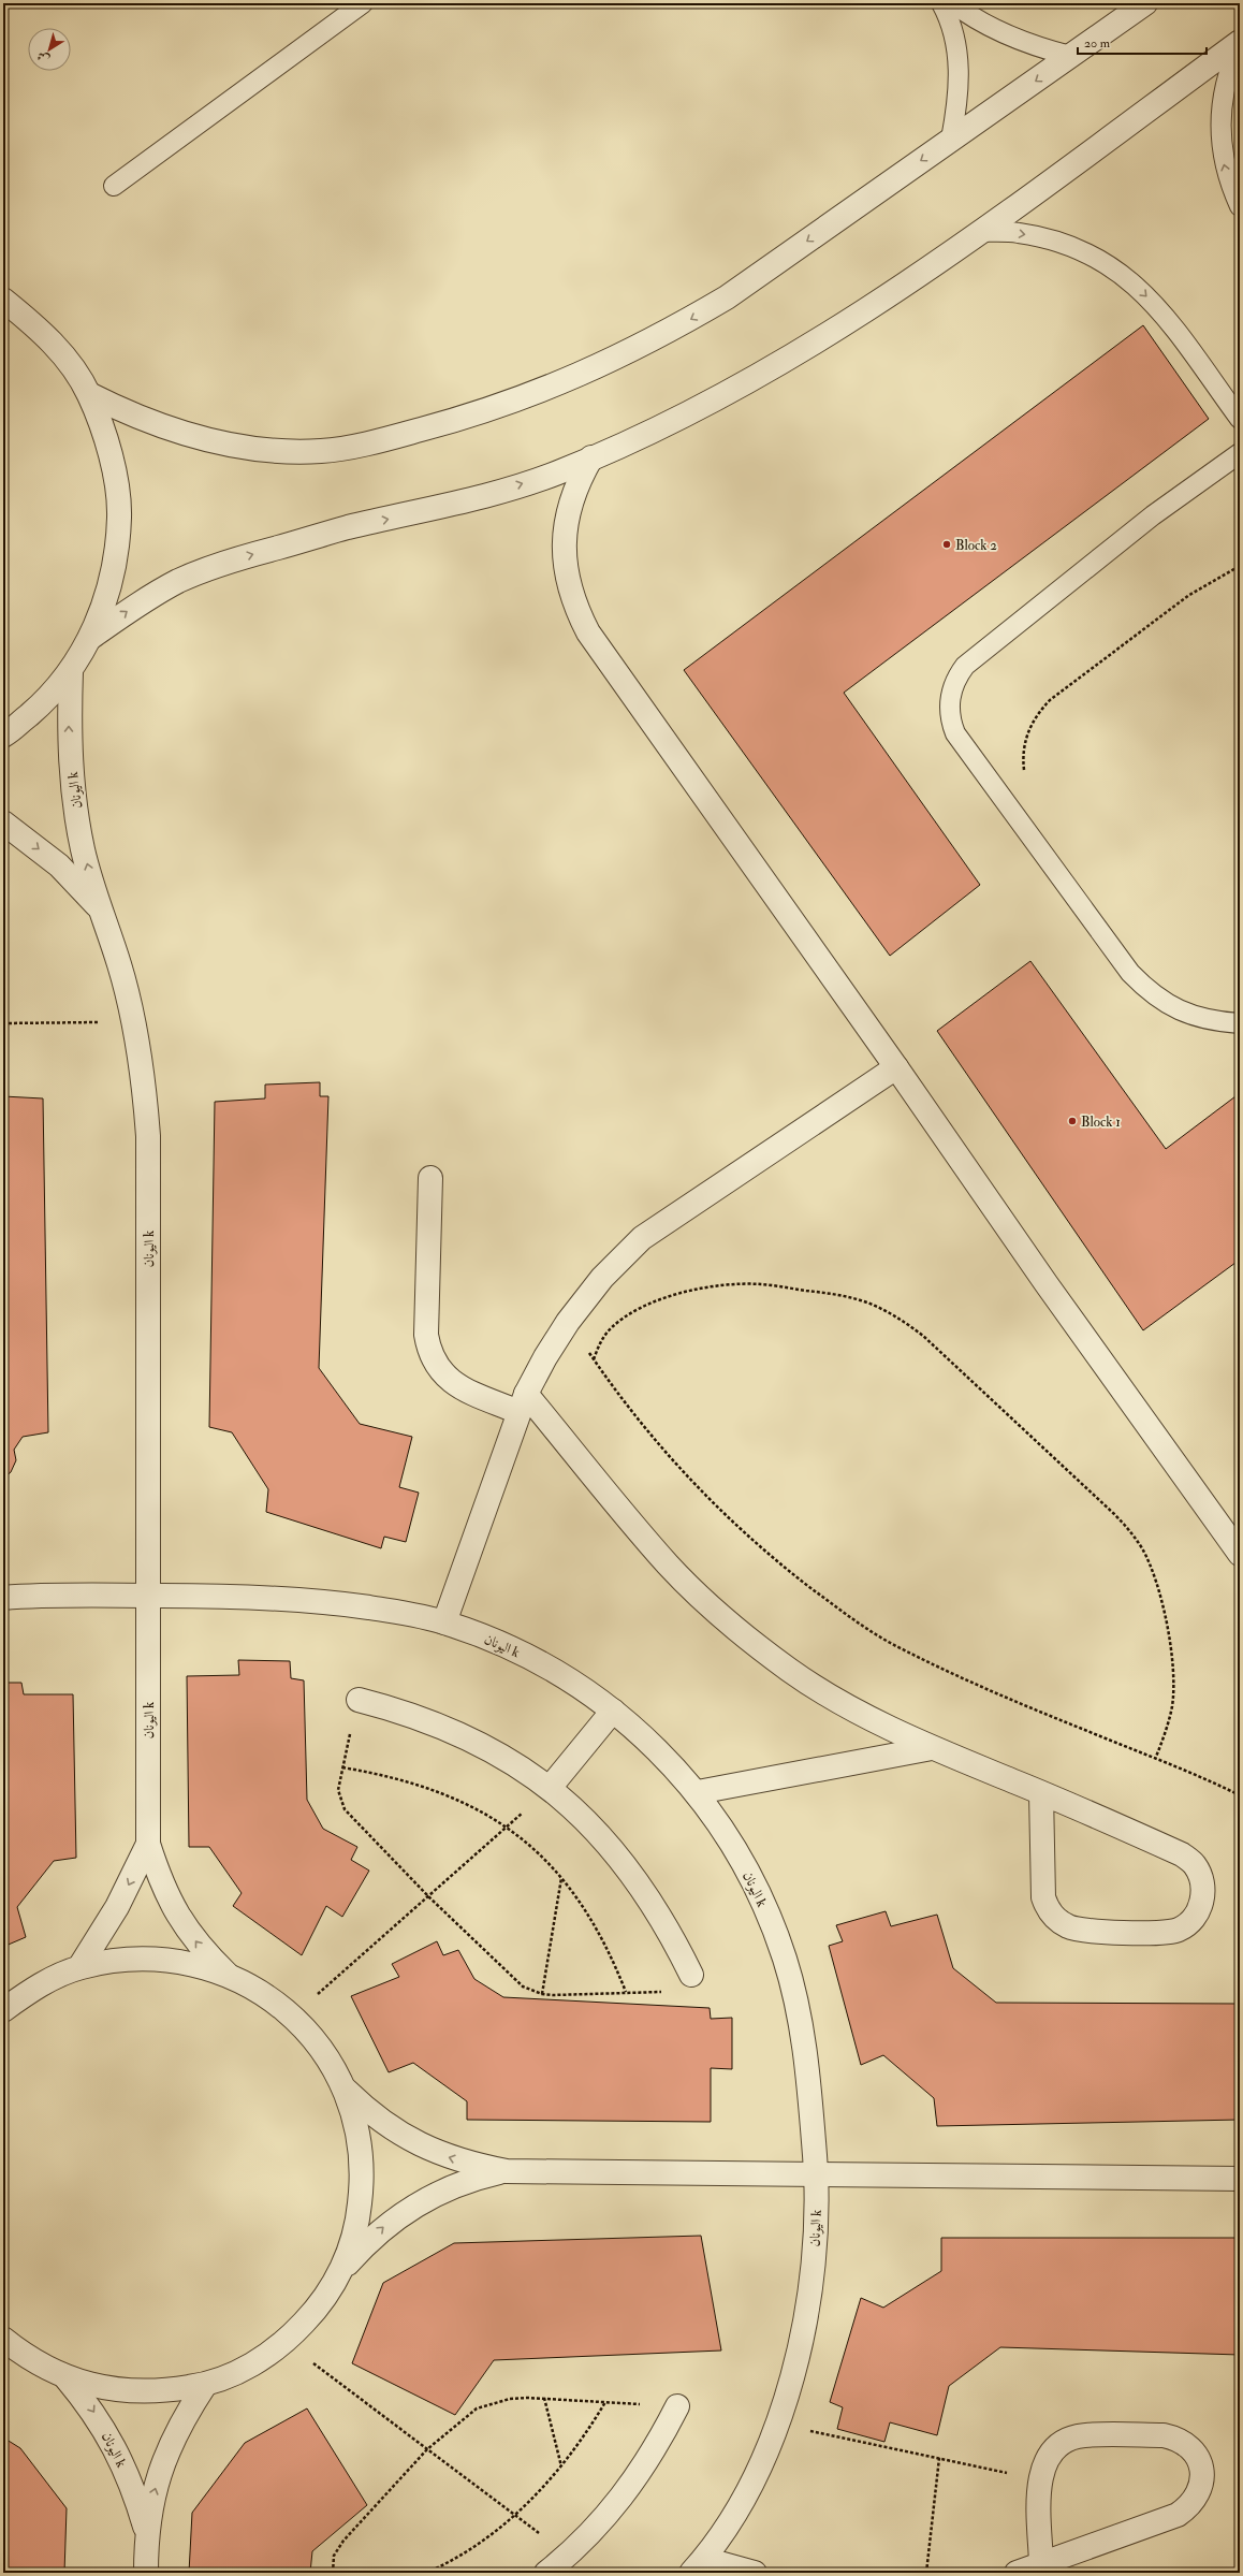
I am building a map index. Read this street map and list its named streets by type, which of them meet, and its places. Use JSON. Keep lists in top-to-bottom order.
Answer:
{
  "streets": {
    "street": ["اليونان k"]
  },
  "places": ["Block 2", "Block 1"],
  "scale_bar": "20 m",
  "north": "bottom left"
}
